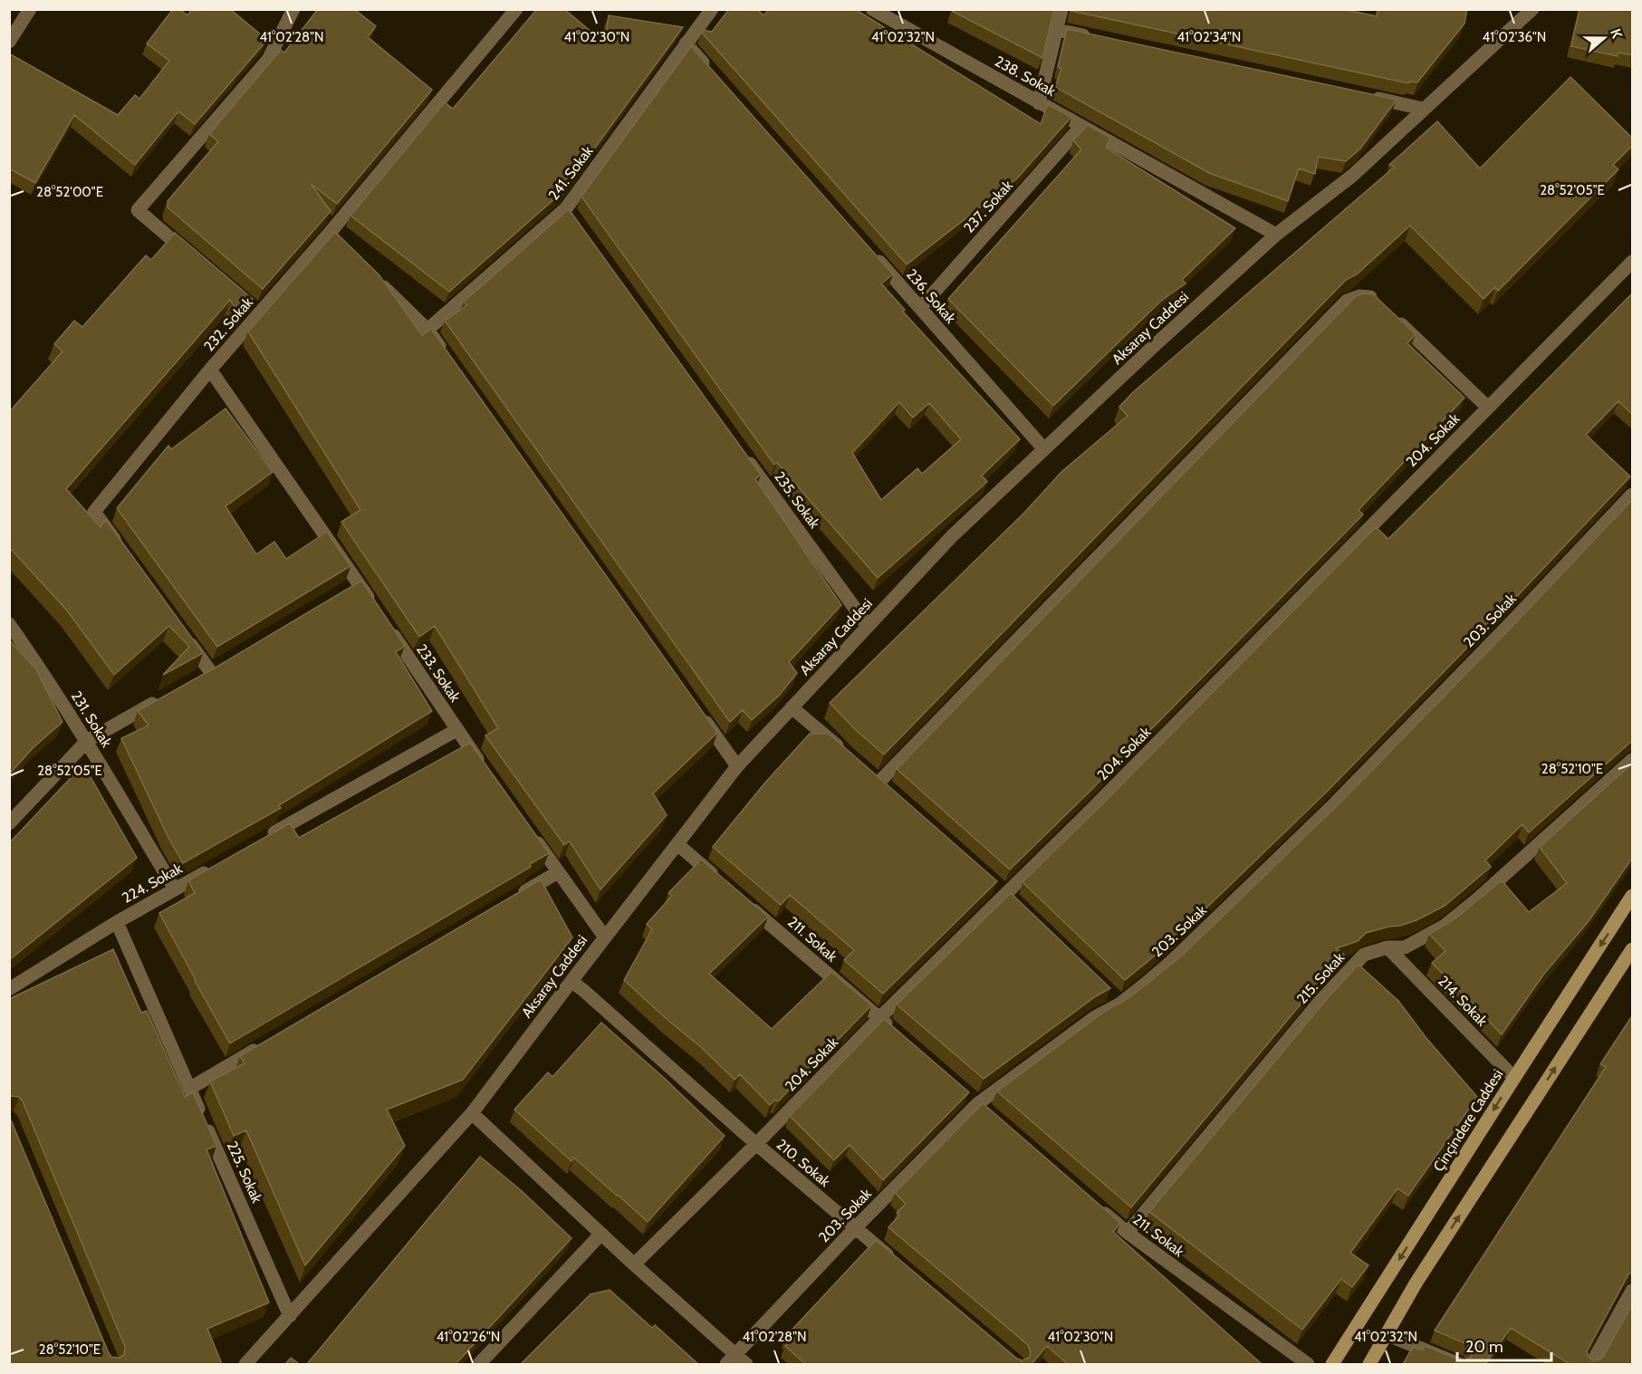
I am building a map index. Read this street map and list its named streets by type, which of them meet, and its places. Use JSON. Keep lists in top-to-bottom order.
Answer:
{
  "streets": {
    "main road": ["Çinçindere Caddesi"],
    "street": [
      "238. Sokak",
      "241. Sokak",
      "237. Sokak",
      "236. Sokak",
      "232. Sokak",
      "Aksaray Caddesi",
      "204. Sokak",
      "235. Sokak",
      "203. Sokak",
      "233. Sokak",
      "231. Sokak",
      "224. Sokak",
      "211. Sokak",
      "215. Sokak",
      "214. Sokak",
      "210. Sokak",
      "225. Sokak"
    ]
  },
  "crossings": [
    ["238. Sokak", "237. Sokak"],
    ["238. Sokak", "Aksaray Caddesi"],
    ["237. Sokak", "236. Sokak"],
    ["236. Sokak", "Aksaray Caddesi"],
    ["Aksaray Caddesi", "235. Sokak"],
    ["Aksaray Caddesi", "210. Sokak"],
    ["Aksaray Caddesi", "225. Sokak"],
    ["204. Sokak", "211. Sokak"],
    ["204. Sokak", "210. Sokak"],
    ["203. Sokak", "210. Sokak"],
    ["231. Sokak", "224. Sokak"],
    ["224. Sokak", "225. Sokak"],
    ["211. Sokak", "215. Sokak"],
    ["215. Sokak", "214. Sokak"],
    ["214. Sokak", "Çinçindere Caddesi"]
  ],
  "scale_bar": "20 m",
  "north": "right",
  "coordinates": [
    "41°02'30\"N",
    "41°02'32\"N",
    "41°02'28\"N",
    "41°02'34\"N",
    "41°02'36\"N",
    "28°52'05\"E",
    "28°52'00\"E",
    "28°52'10\"E",
    "41°02'26\"N"
  ]
}
